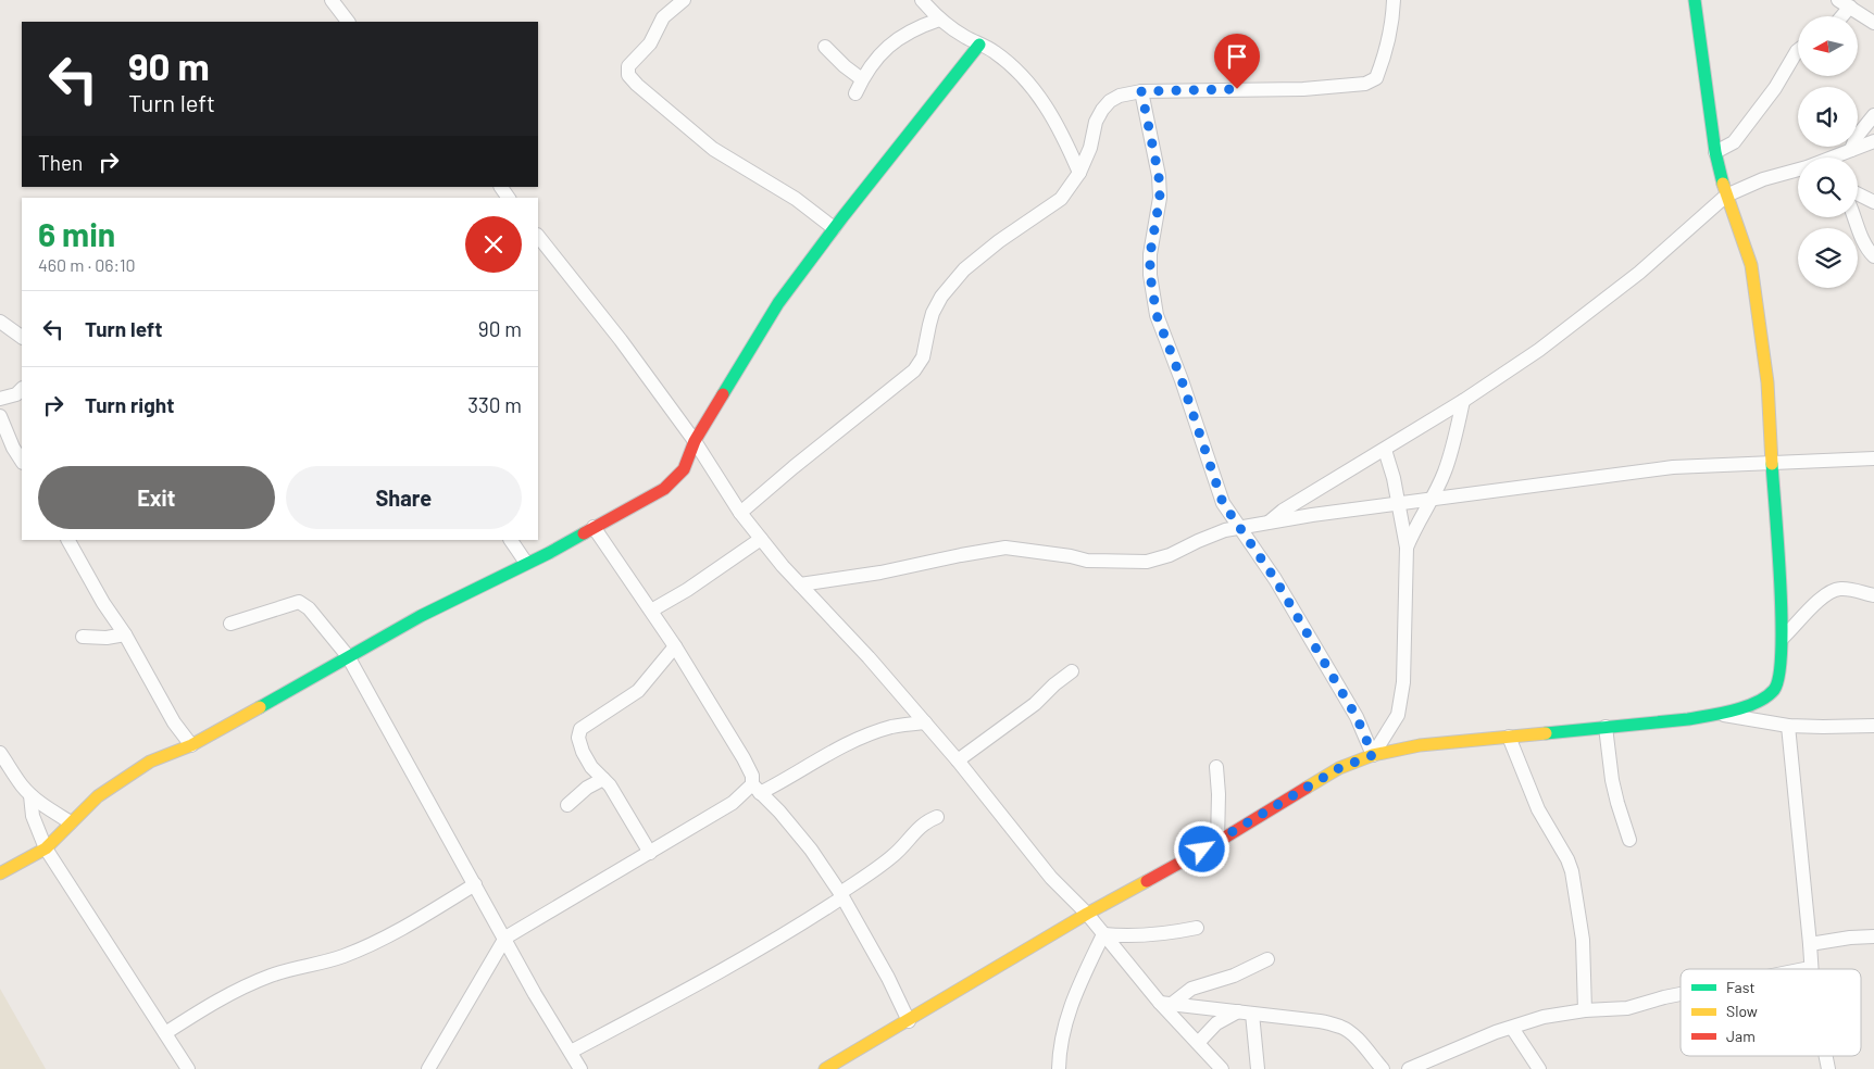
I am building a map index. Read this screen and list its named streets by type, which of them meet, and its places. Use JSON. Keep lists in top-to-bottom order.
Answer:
{
  "legend": ["Fast", "Slow", "Jam"],
  "north": "left",
  "page": {
    "turn": ["90 m", "Turn left"],
    "then": "Then",
    "heading": ["6 min", "460 m · 06:10"],
    "list": [
      {
        "name": "Turn left",
        "value": "90 m"
      },
      {
        "name": "Turn right",
        "value": "330 m"
      }
    ],
    "buttons": ["Exit", "Share"]
  }
}
